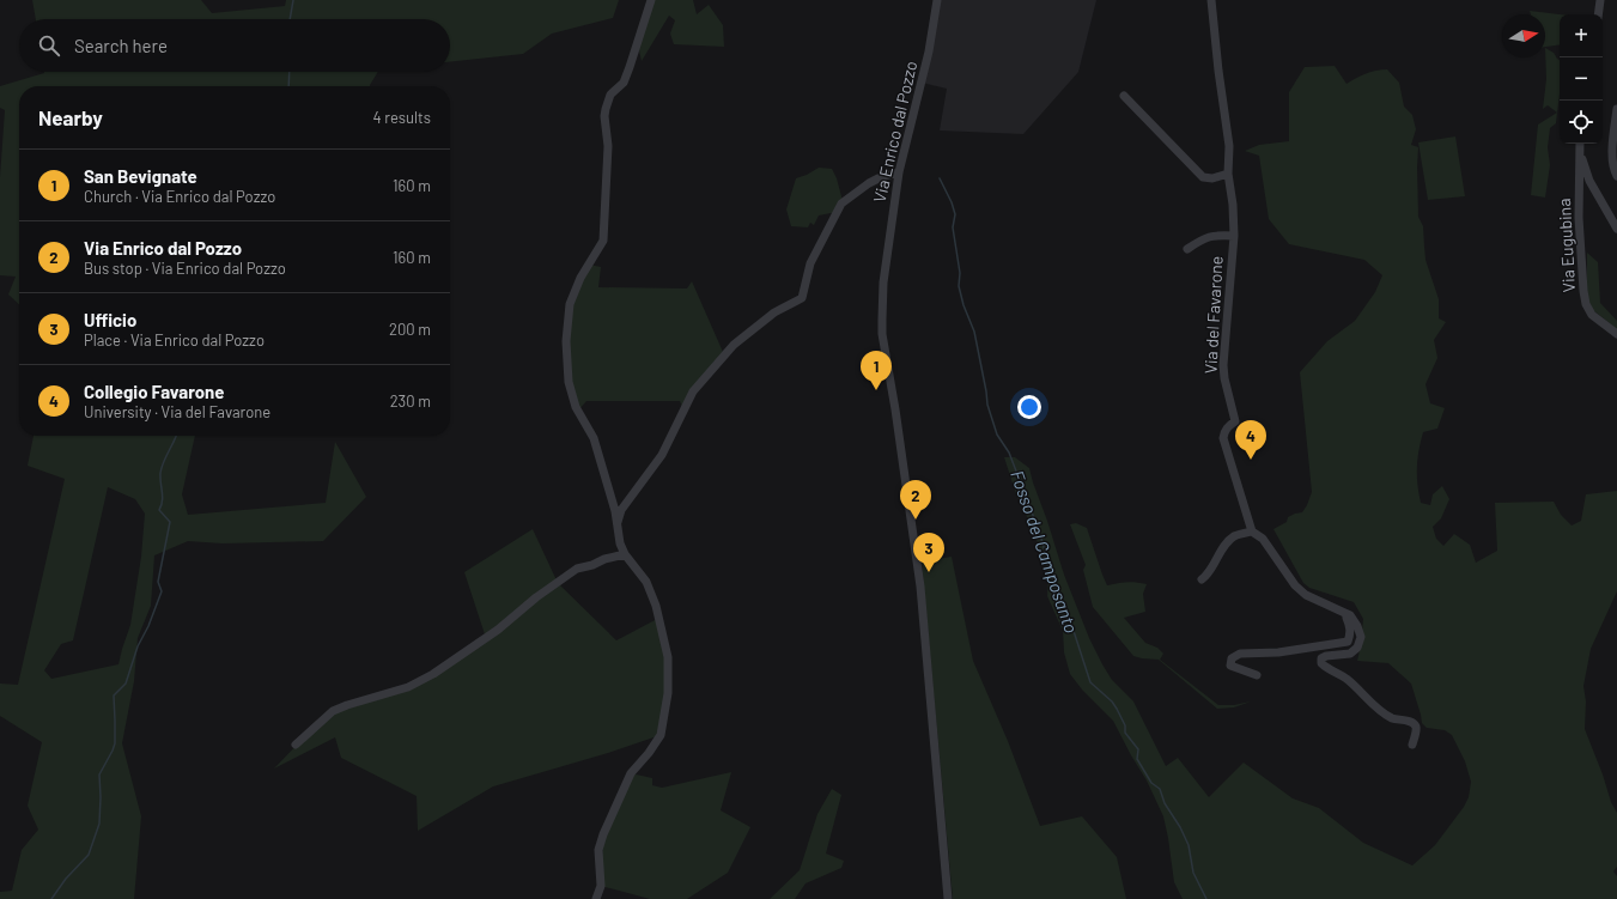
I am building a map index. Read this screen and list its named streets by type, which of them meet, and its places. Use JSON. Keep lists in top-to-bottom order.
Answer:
{
  "streets": {
    "street": ["Via Enrico dal Pozzo", "Via Eugubina", "Via del Favarone"]
  },
  "water": ["Fosso del Camposanto"],
  "north": "right",
  "page": {
    "map_buttons": ["+", "−"],
    "search": "Search here",
    "heading": ["Nearby", "4 results"],
    "list": [
      {
        "mark": "1",
        "name": "San Bevignate",
        "note": "Church · Via Enrico dal Pozzo",
        "value": "160 m"
      },
      {
        "mark": "2",
        "name": "Via Enrico dal Pozzo",
        "note": "Bus stop · Via Enrico dal Pozzo",
        "value": "160 m"
      },
      {
        "mark": "3",
        "name": "Ufficio",
        "note": "Place · Via Enrico dal Pozzo",
        "value": "200 m"
      },
      {
        "mark": "4",
        "name": "Collegio Favarone",
        "note": "University · Via del Favarone",
        "value": "230 m"
      }
    ],
    "pins": [
      "1",
      "4",
      "2",
      "3"
    ]
  }
}
